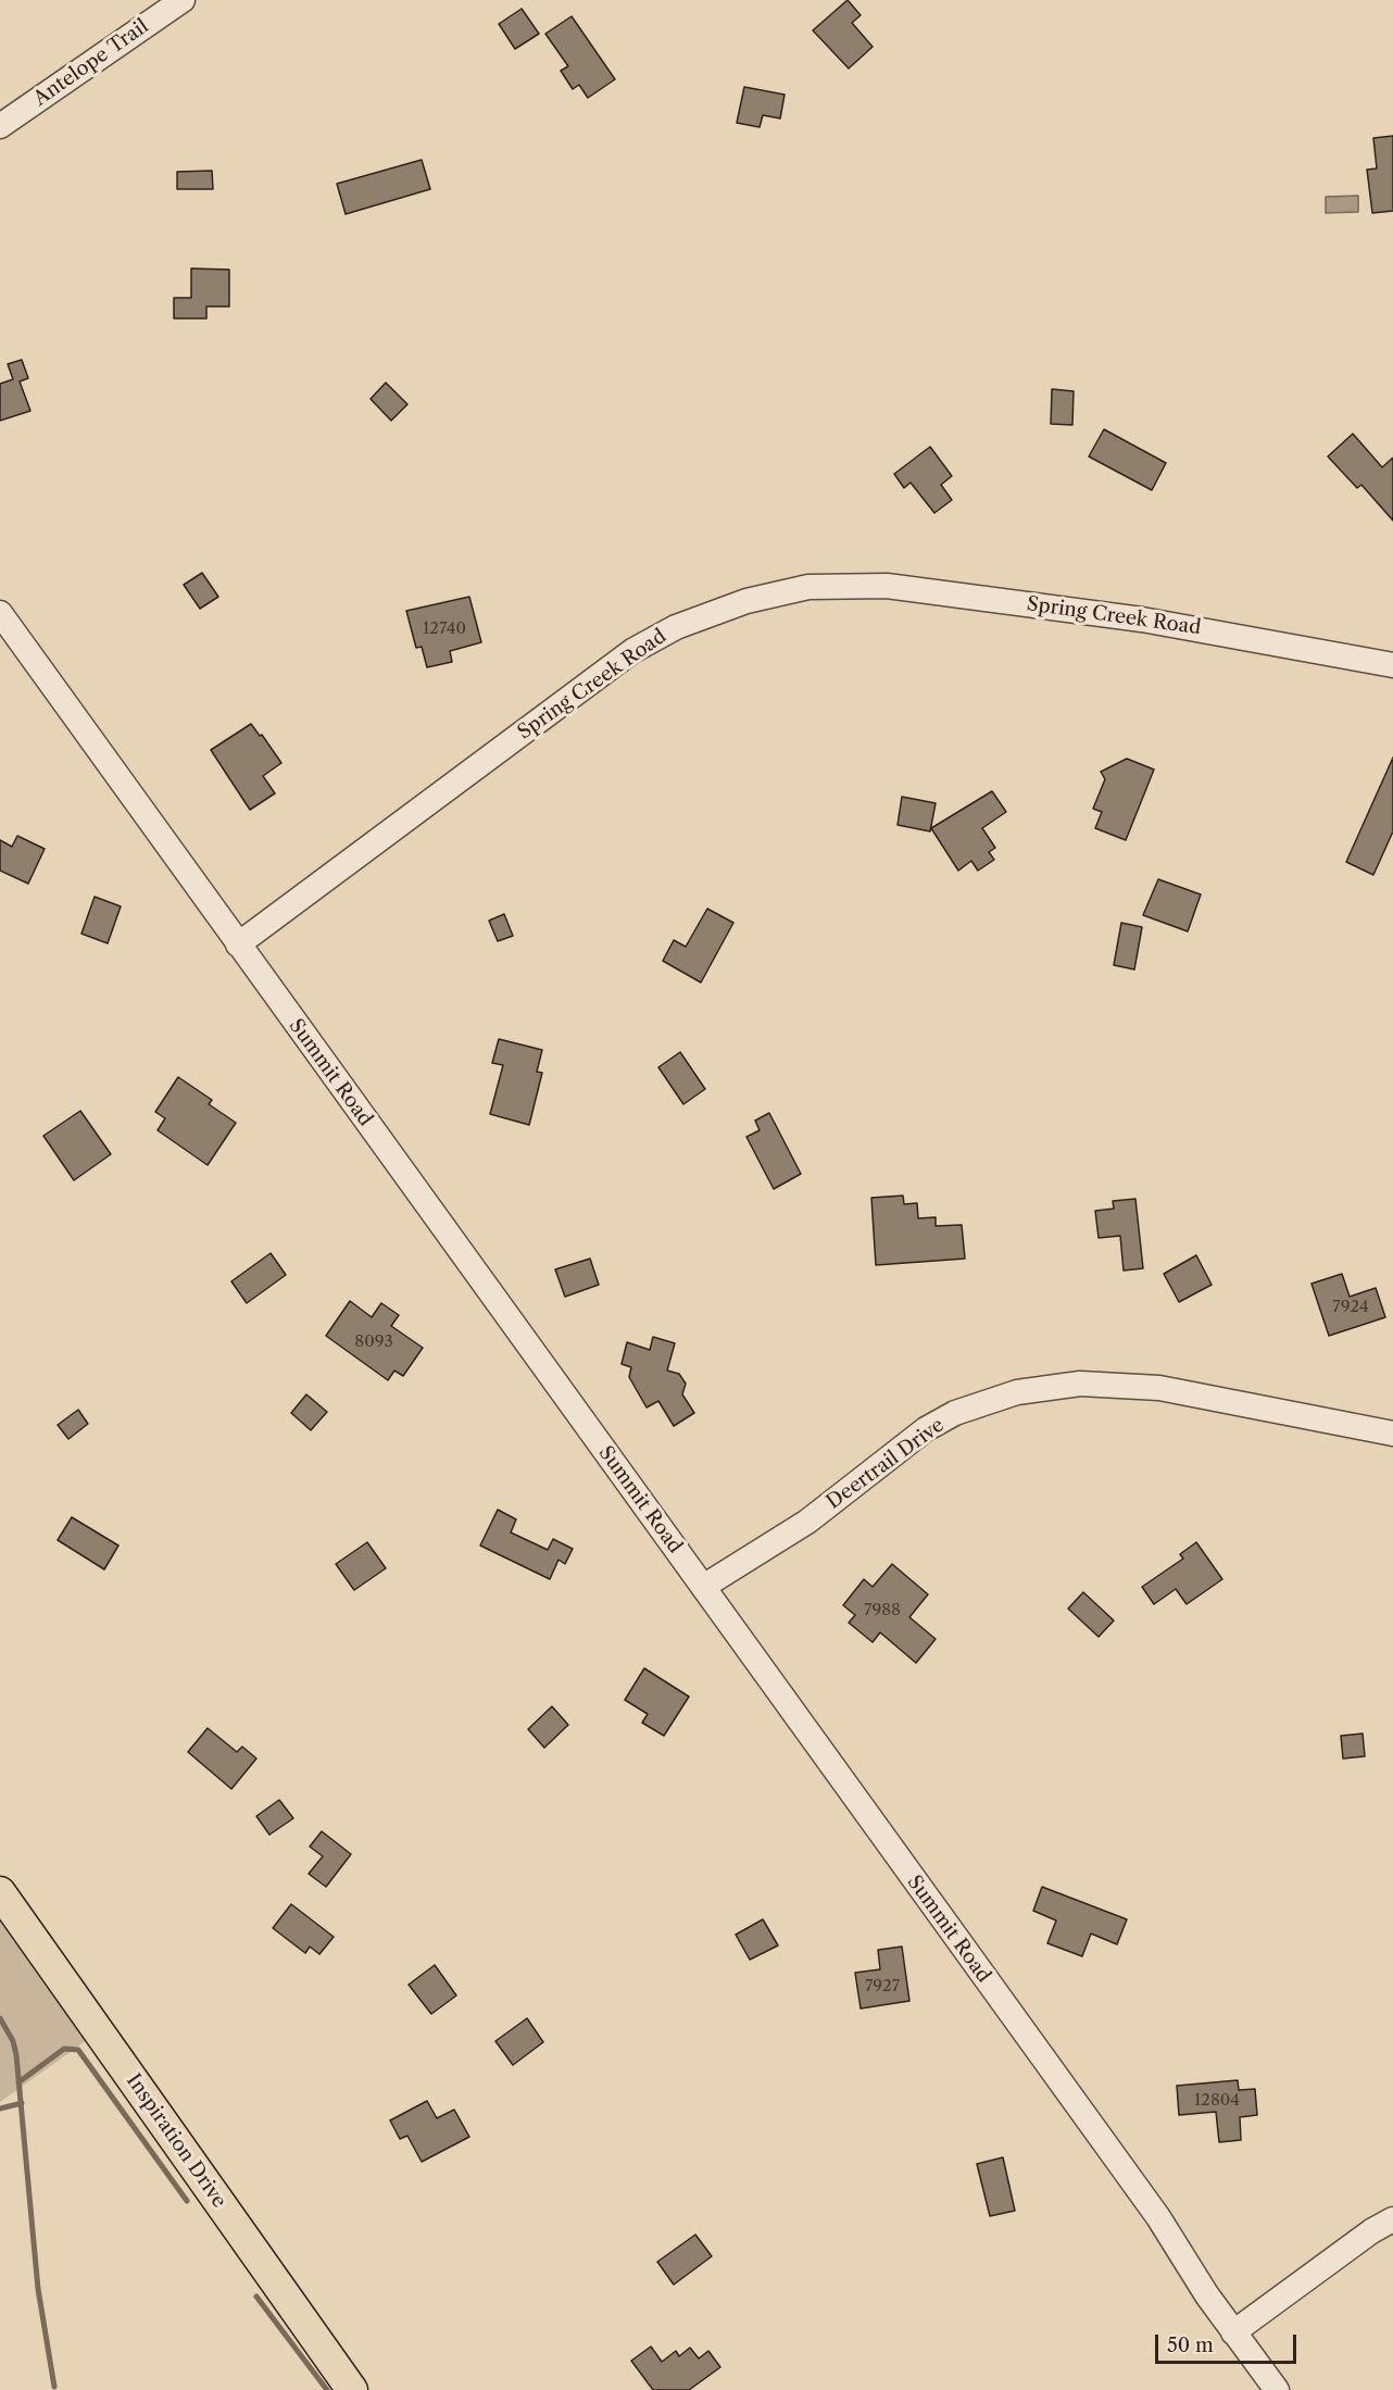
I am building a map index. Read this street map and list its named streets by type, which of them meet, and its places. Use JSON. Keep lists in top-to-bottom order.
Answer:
{
  "streets": {
    "main road": ["Inspiration Drive"],
    "street": [
      "Antelope Trail",
      "Spring Creek Road",
      "Summit Road",
      "Deertrail Drive"
    ]
  },
  "crossings": [
    ["Spring Creek Road", "Summit Road"],
    ["Summit Road", "Deertrail Drive"]
  ],
  "house_numbers": [
    "12740",
    "7924",
    "8093",
    "7988",
    "7927",
    "12804"
  ],
  "scale_bar": "50 m"
}
